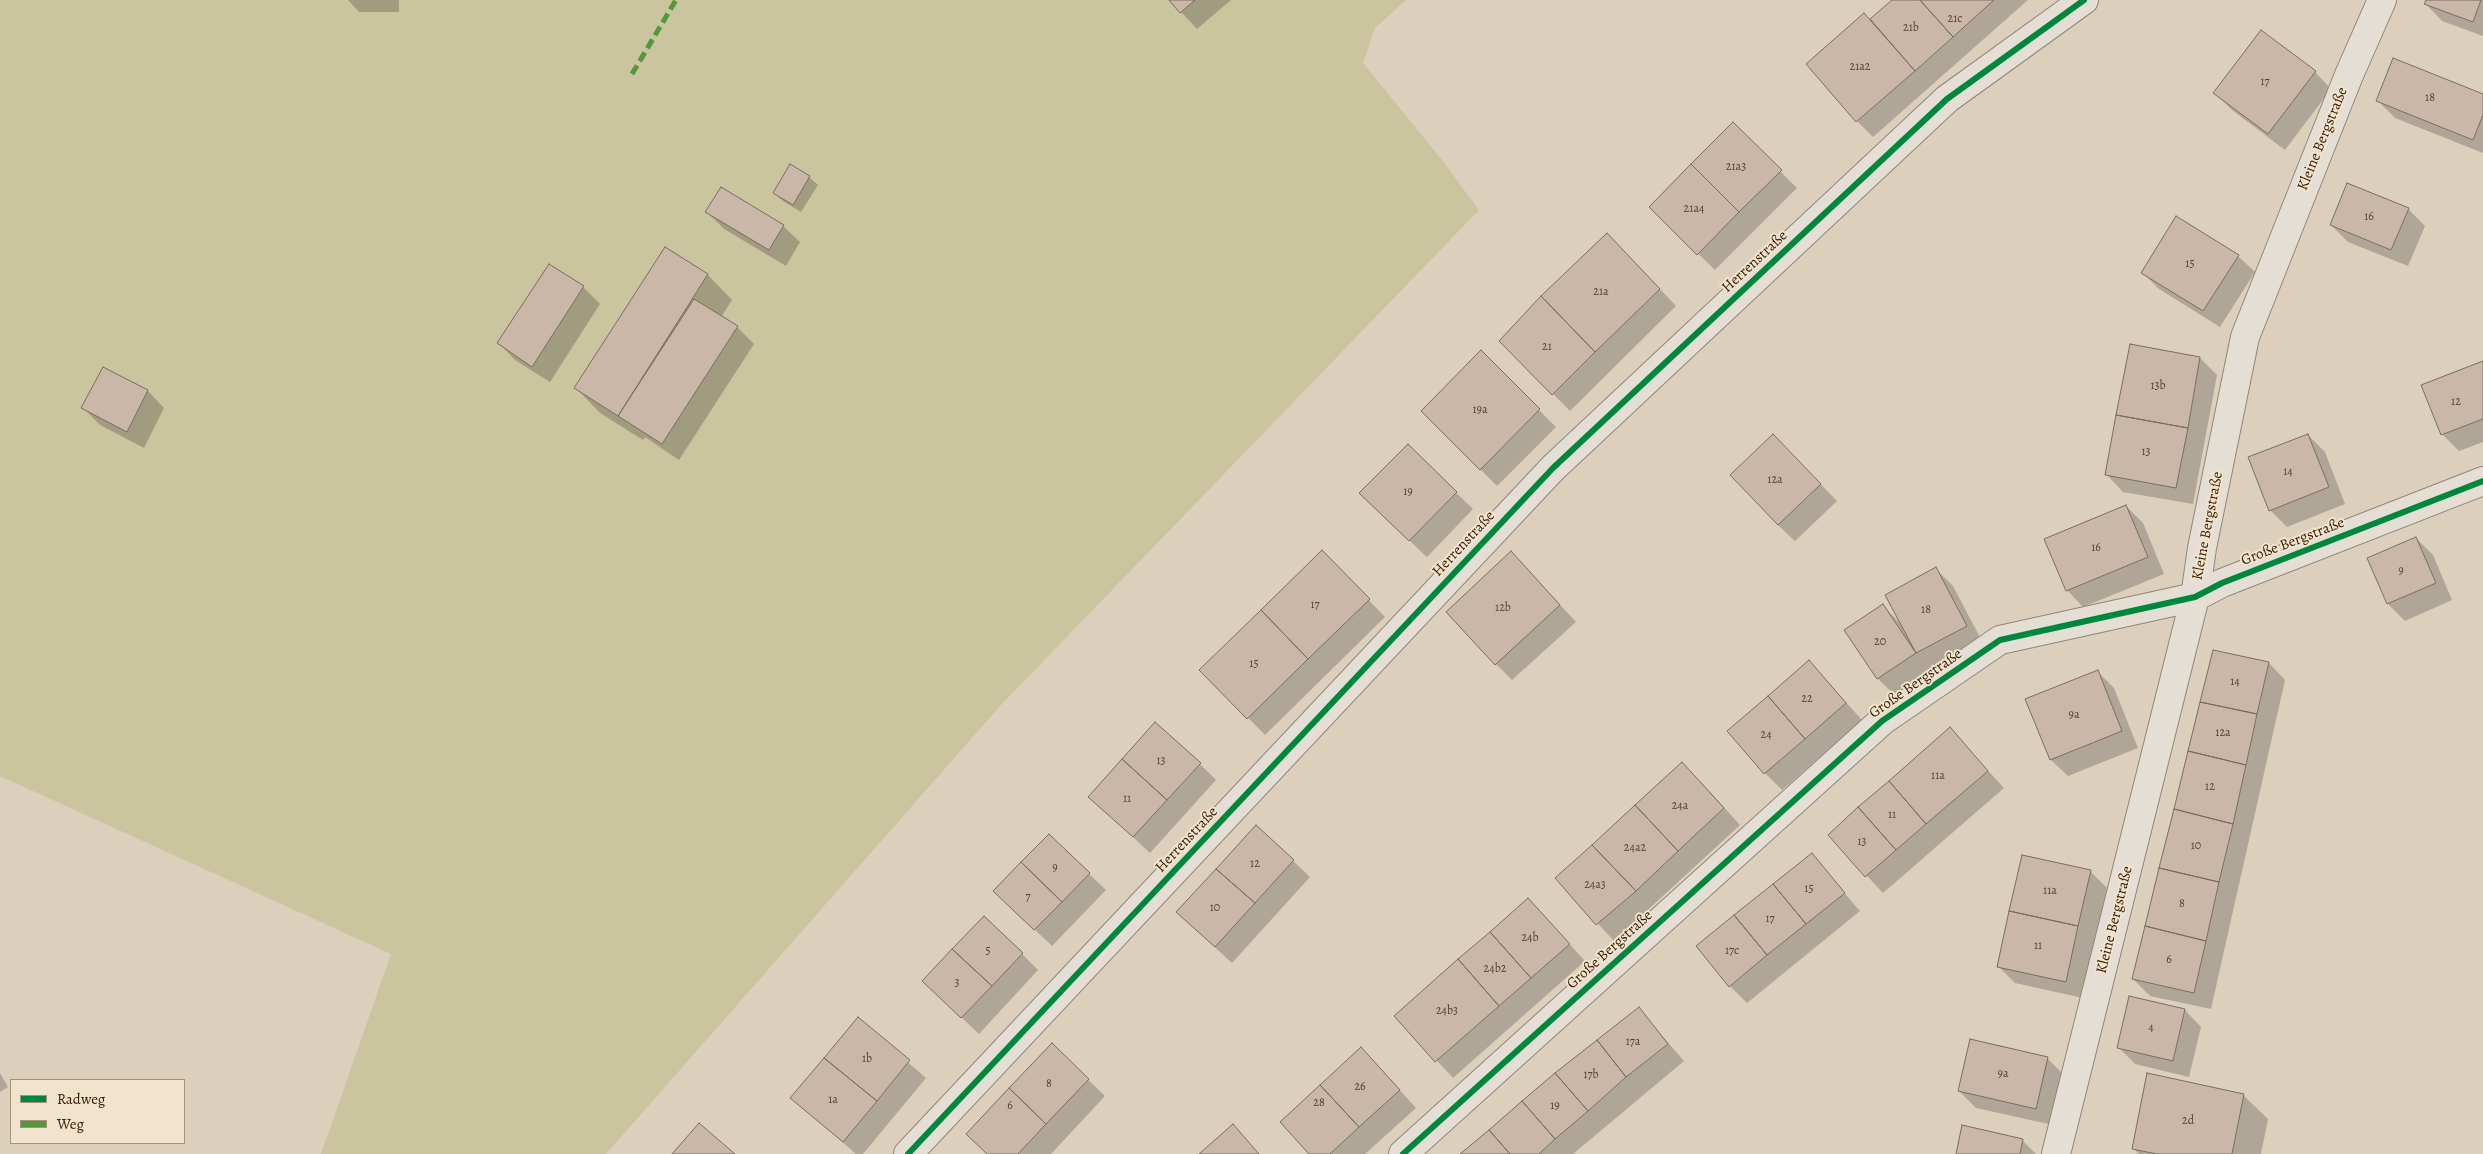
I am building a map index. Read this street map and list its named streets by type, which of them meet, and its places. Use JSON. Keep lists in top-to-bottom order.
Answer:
{
  "streets": {
    "street": ["Kleine Bergstraße", "Herrenstraße", "Große Bergstraße"]
  },
  "crossings": [
    ["Kleine Bergstraße", "Große Bergstraße"]
  ],
  "house_numbers": [
    "21c",
    "21b",
    "21a2",
    "17",
    "18",
    "21a3",
    "21a4",
    "16",
    "15",
    "21a",
    "21",
    "13b",
    "12",
    "19a",
    "13",
    "14",
    "12a",
    "19",
    "16",
    "9",
    "17",
    "12b",
    "18",
    "20",
    "15",
    "14",
    "22",
    "9a",
    "12a",
    "24",
    "13",
    "11a",
    "12",
    "11",
    "24a",
    "11",
    "13",
    "10",
    "24a2",
    "12",
    "9",
    "24a3",
    "15",
    "11a",
    "7",
    "8",
    "10",
    "17",
    "24b",
    "11",
    "5",
    "17c",
    "6",
    "24b2",
    "3",
    "24b3",
    "4",
    "17a",
    "1b",
    "9a",
    "17b",
    "8",
    "26",
    "1a",
    "28",
    "6",
    "19",
    "2d"
  ],
  "legend": ["Radweg", "Weg"]
}
